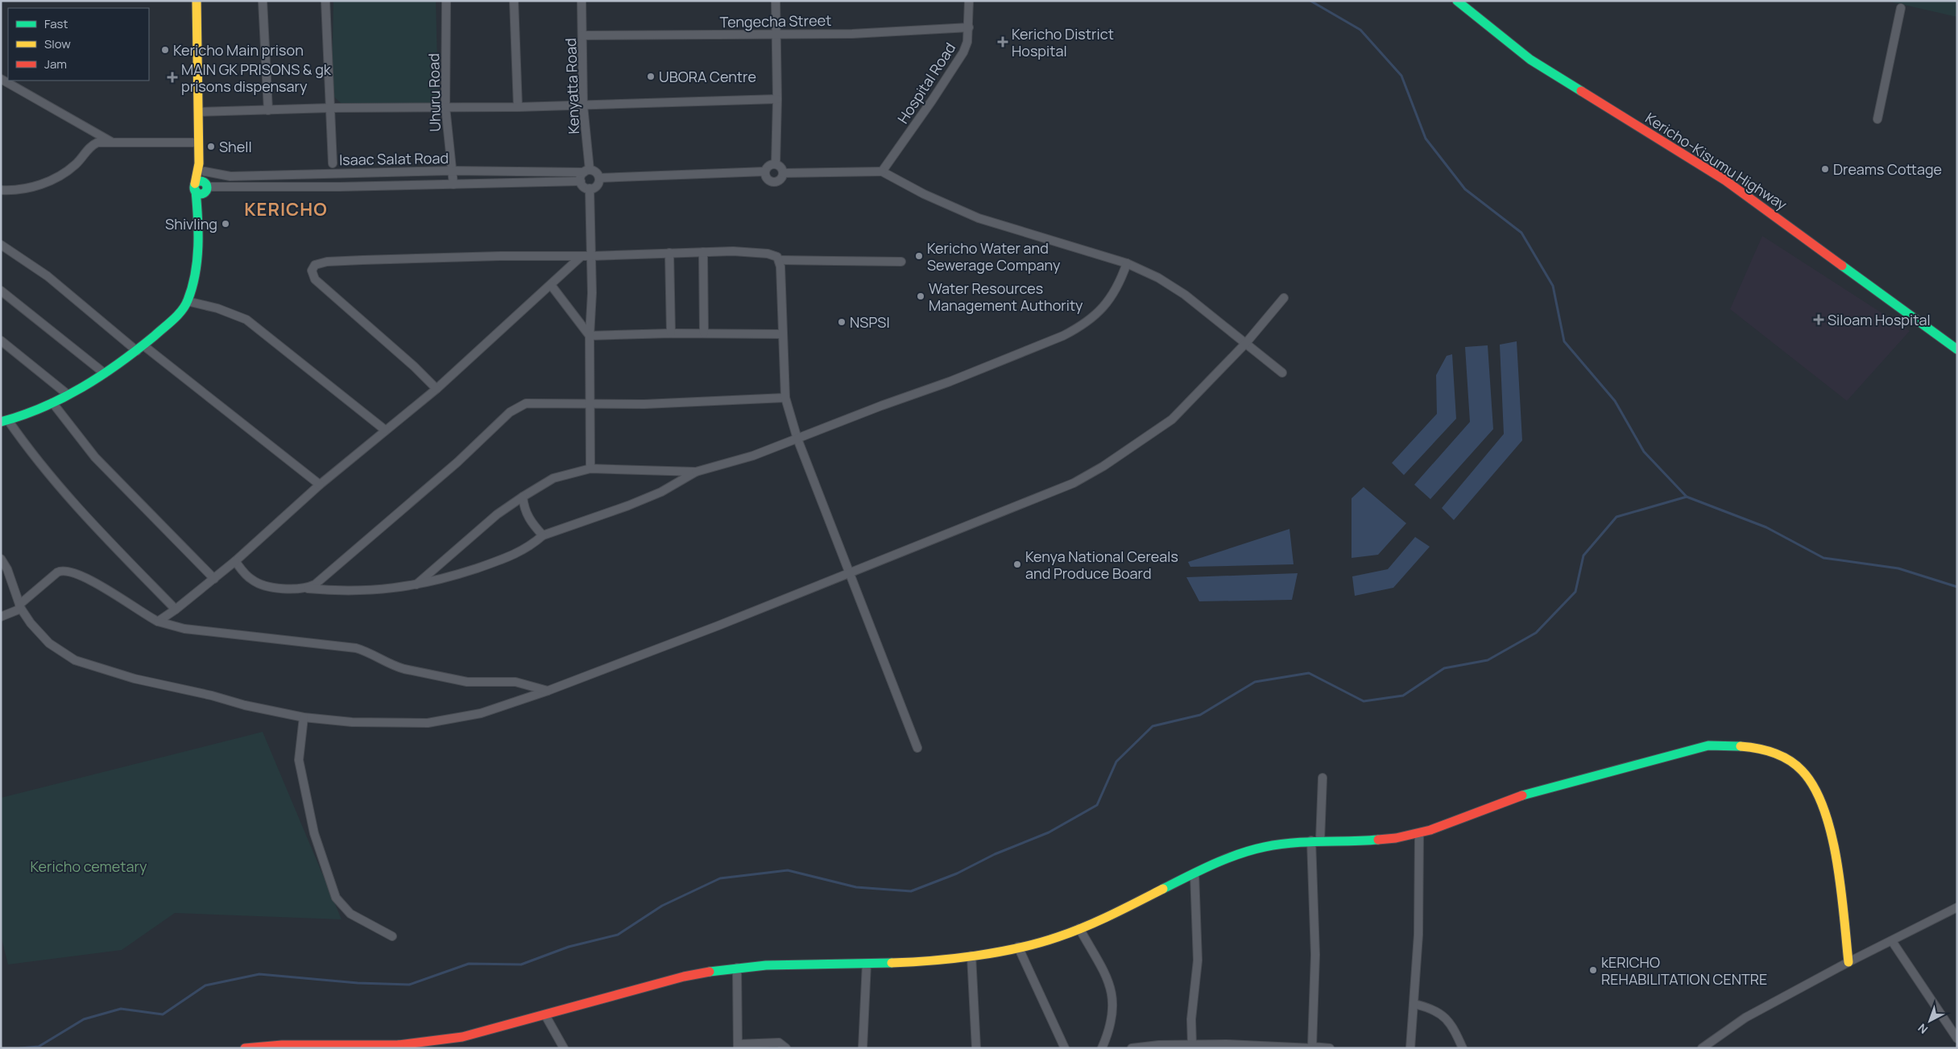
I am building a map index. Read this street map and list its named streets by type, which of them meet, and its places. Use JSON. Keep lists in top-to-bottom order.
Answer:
{
  "streets": {
    "main road": ["Kericho-Kisumu Highway"],
    "street": [
      "Tengecha Street",
      "Hospital Road",
      "Kenyatta Road",
      "Uhuru Road",
      "Isaac Salat Road"
    ]
  },
  "crossings": [
    ["Tengecha Street", "Hospital Road"],
    ["Tengecha Street", "Kenyatta Road"],
    ["Kenyatta Road", "Isaac Salat Road"],
    ["Uhuru Road", "Isaac Salat Road"]
  ],
  "districts": ["KERICHO"],
  "parks": ["Kericho cemetary"],
  "places": {
    "health": ["Kericho District Hospital", "MAIN GK PRISONS & gk prisons dispensary", "Siloam Hospital"],
    "other": [
      "Kericho Main prison",
      "UBORA Centre",
      "Shell",
      "Dreams Cottage",
      "Shivling",
      "Kericho Water and Sewerage Company",
      "Water Resources Management Authority",
      "NSPSI",
      "Kenya National Cereals and Produce Board",
      "kERICHO REHABILITATION CENTRE"
    ]
  },
  "legend": ["Fast", "Slow", "Jam"],
  "north": "bottom left"
}
